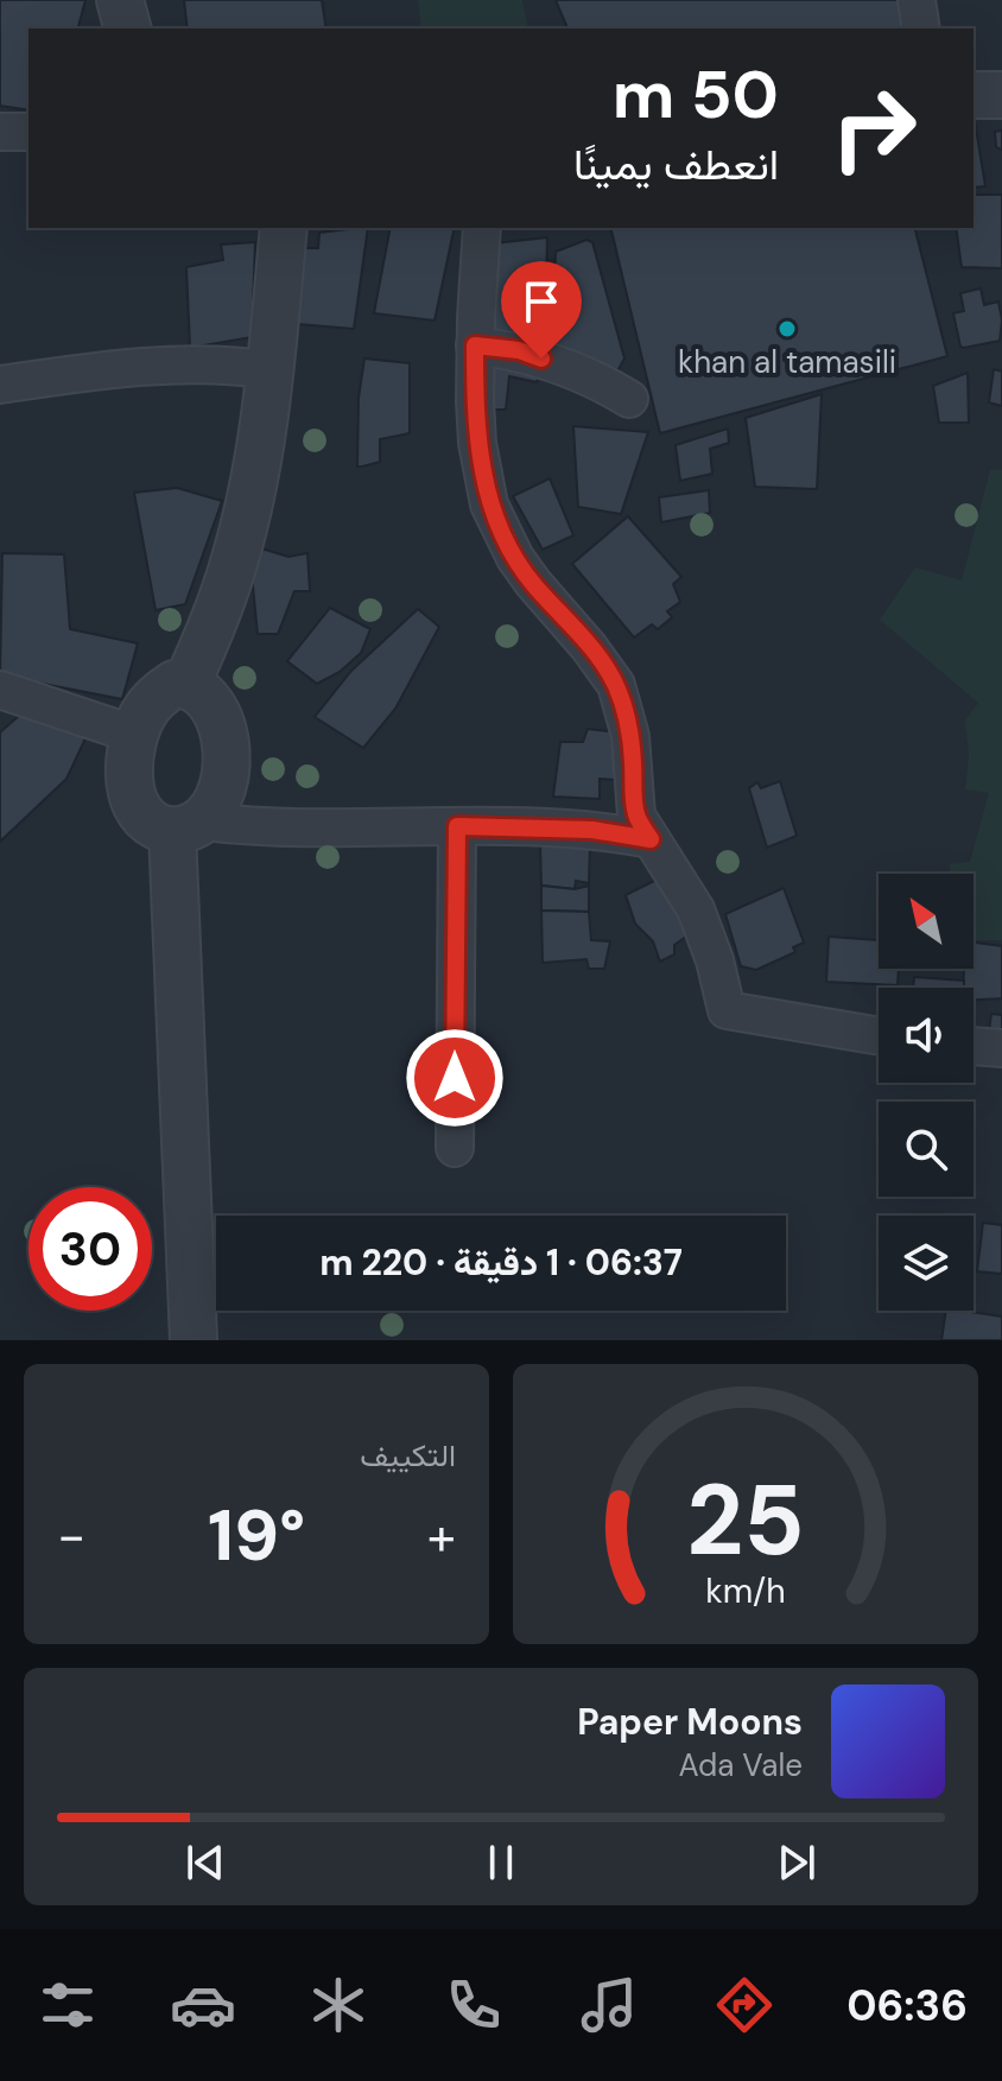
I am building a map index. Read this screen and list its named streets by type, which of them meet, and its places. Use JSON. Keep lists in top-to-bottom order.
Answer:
{
  "places": ["khan al tamasili"],
  "north": "top left",
  "page": {
    "turn": ["50 m", "انعطف يمينًا"],
    "limit": "30",
    "trip": "06:37 · 1 دقيقة · 220 m",
    "tile": "التكييف",
    "heat": ["−", "19°", "+"],
    "song": ["Paper Moons", "Ada Vale"],
    "tabs": "06:36",
    "gauge": ["25", "km/h"]
  }
}
